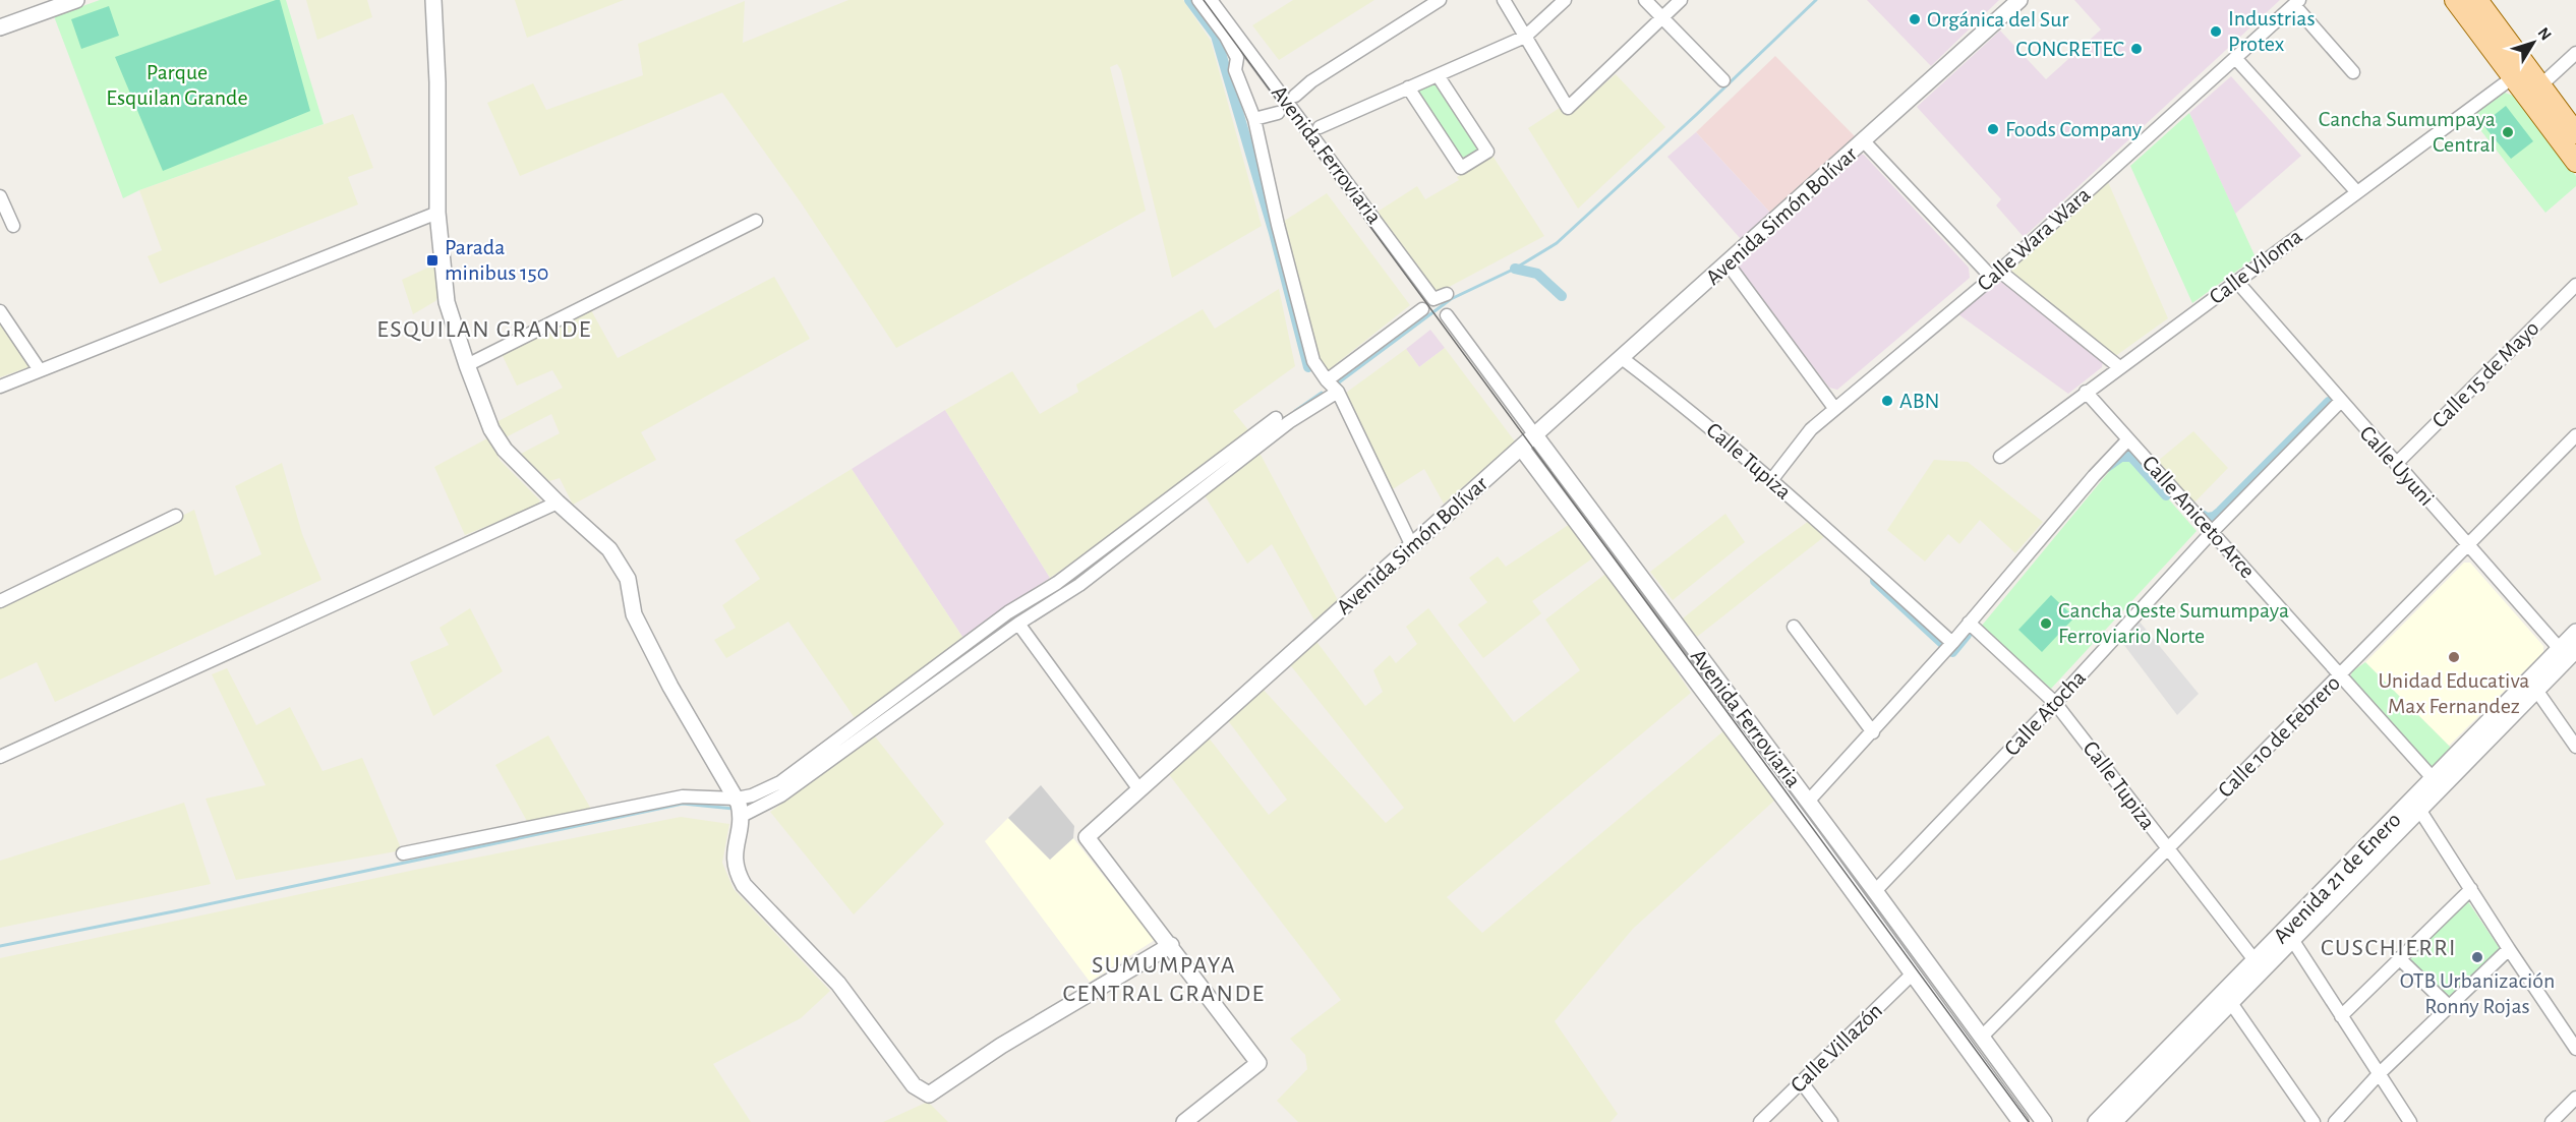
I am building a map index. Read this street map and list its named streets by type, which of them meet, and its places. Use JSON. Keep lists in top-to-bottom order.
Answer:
{
  "streets": {
    "street": [
      "Avenida Ferroviaria",
      "Avenida Simón Bolívar",
      "Calle Wara Wara",
      "Calle Viloma",
      "Calle 15 de Mayo",
      "Calle Tupiza",
      "Calle Uyuni",
      "Calle Aniceto Arce",
      "Calle Atocha",
      "Calle 10 de Febrero",
      "Avenida 21 de Enero",
      "Calle Villazón"
    ]
  },
  "crossings": [
    ["Avenida Ferroviaria", "Avenida Simón Bolívar"],
    ["Avenida Ferroviaria", "Calle Atocha"],
    ["Avenida Ferroviaria", "Calle 10 de Febrero"],
    ["Avenida Ferroviaria", "Calle Villazón"],
    ["Avenida Simón Bolívar", "Calle Tupiza"],
    ["Calle Wara Wara", "Calle Tupiza"],
    ["Calle Viloma", "Calle Uyuni"],
    ["Calle Viloma", "Calle Aniceto Arce"],
    ["Calle 15 de Mayo", "Calle Uyuni"],
    ["Calle Tupiza", "Calle Atocha"],
    ["Calle Tupiza", "Calle 10 de Febrero"],
    ["Calle Tupiza", "Avenida 21 de Enero"],
    ["Calle Uyuni", "Calle Atocha"],
    ["Calle Uyuni", "Calle 10 de Febrero"],
    ["Calle Uyuni", "Avenida 21 de Enero"],
    ["Calle Aniceto Arce", "Calle Atocha"],
    ["Calle Aniceto Arce", "Calle 10 de Febrero"],
    ["Calle Aniceto Arce", "Avenida 21 de Enero"]
  ],
  "districts": ["ESQUILAN GRANDE", "CUSCHIERRI", "SUMUMPAYA CENTRAL GRANDE"],
  "parks": ["Parque Esquilan Grande"],
  "places": {
    "other": [
      "Orgánica del Sur",
      "Industrias Protex",
      "CONCRETEC",
      "Foods Company",
      "Cancha Sumumpaya Central",
      "ABN",
      "Cancha Oeste Sumumpaya Ferroviario Norte",
      "Unidad Educativa Max Fernandez",
      "OTB Urbanización Ronny Rojas"
    ],
    "transit": ["Parada minibus 150"]
  },
  "north": "top right"
}
